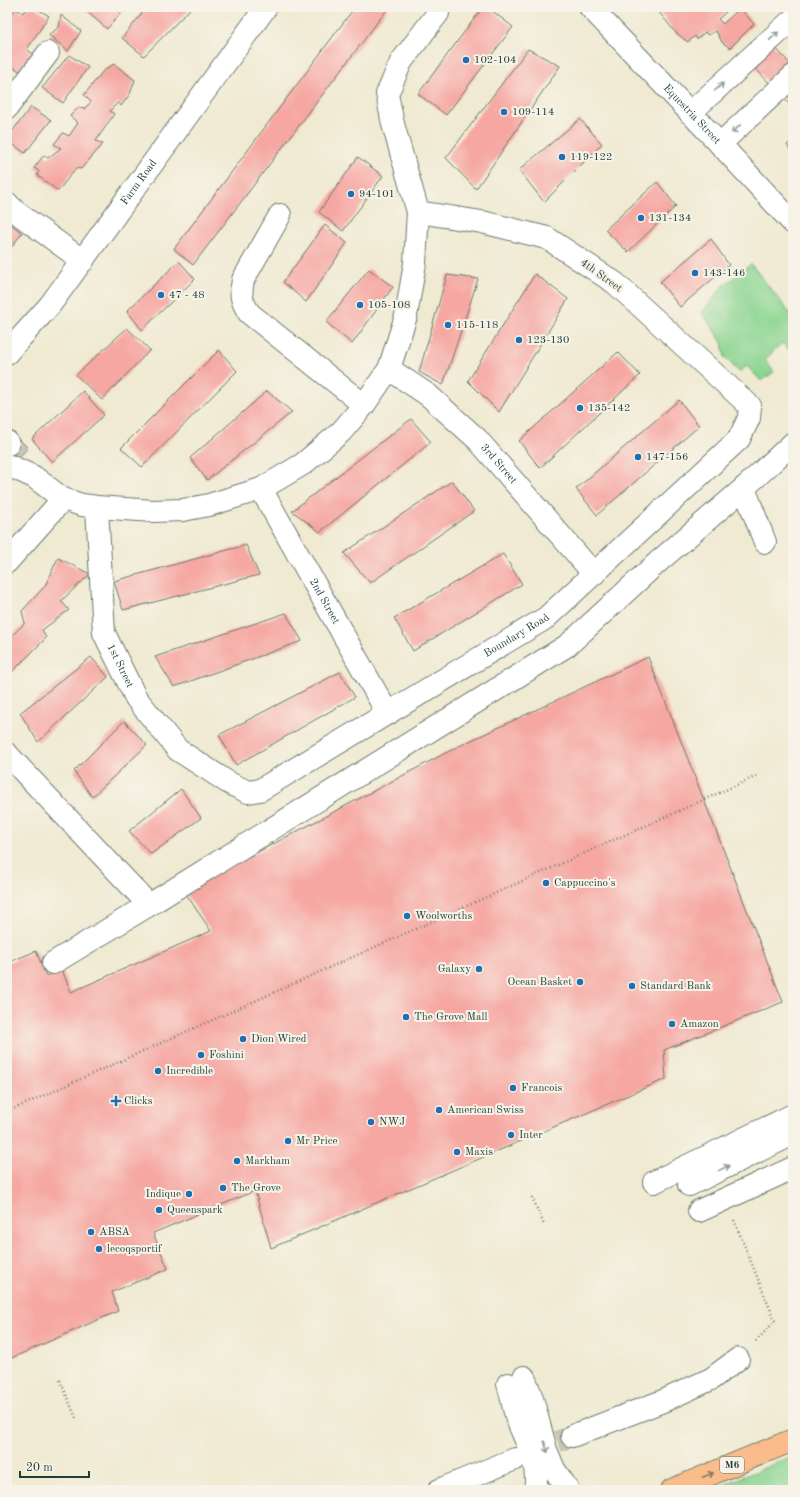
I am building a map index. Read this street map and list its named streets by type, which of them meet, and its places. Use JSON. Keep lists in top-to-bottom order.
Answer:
{
  "streets": {
    "main road": ["M6"],
    "street": [
      "Equestria Street",
      "Farm Road",
      "4th Street",
      "3rd Street",
      "2nd Street",
      "Boundary Road",
      "1st Street"
    ]
  },
  "crossings": [
    ["4th Street", "Boundary Road"],
    ["3rd Street", "Boundary Road"],
    ["2nd Street", "Boundary Road"],
    ["Boundary Road", "1st Street"]
  ],
  "places": {
    "other": [
      "102-104",
      "109-114",
      "119-122",
      "94-101",
      "131-134",
      "143-146",
      "47 - 48",
      "105-108",
      "115-118",
      "123-130",
      "135-142",
      "147-156",
      "Cappuccino's",
      "Woolworths",
      "Galaxy",
      "Ocean Basket",
      "Standard Bank",
      "The Grove Mall",
      "Amazon",
      "Dion Wired",
      "Foshini",
      "Incredible",
      "Francois",
      "American Swiss",
      "NWJ",
      "Inter",
      "Mr Price",
      "Maxis",
      "Markham",
      "The Grove",
      "Indique",
      "Queenspark",
      "ABSA",
      "lecoqsportif"
    ],
    "health": ["Clicks"]
  },
  "scale_bar": "20 m"
}
